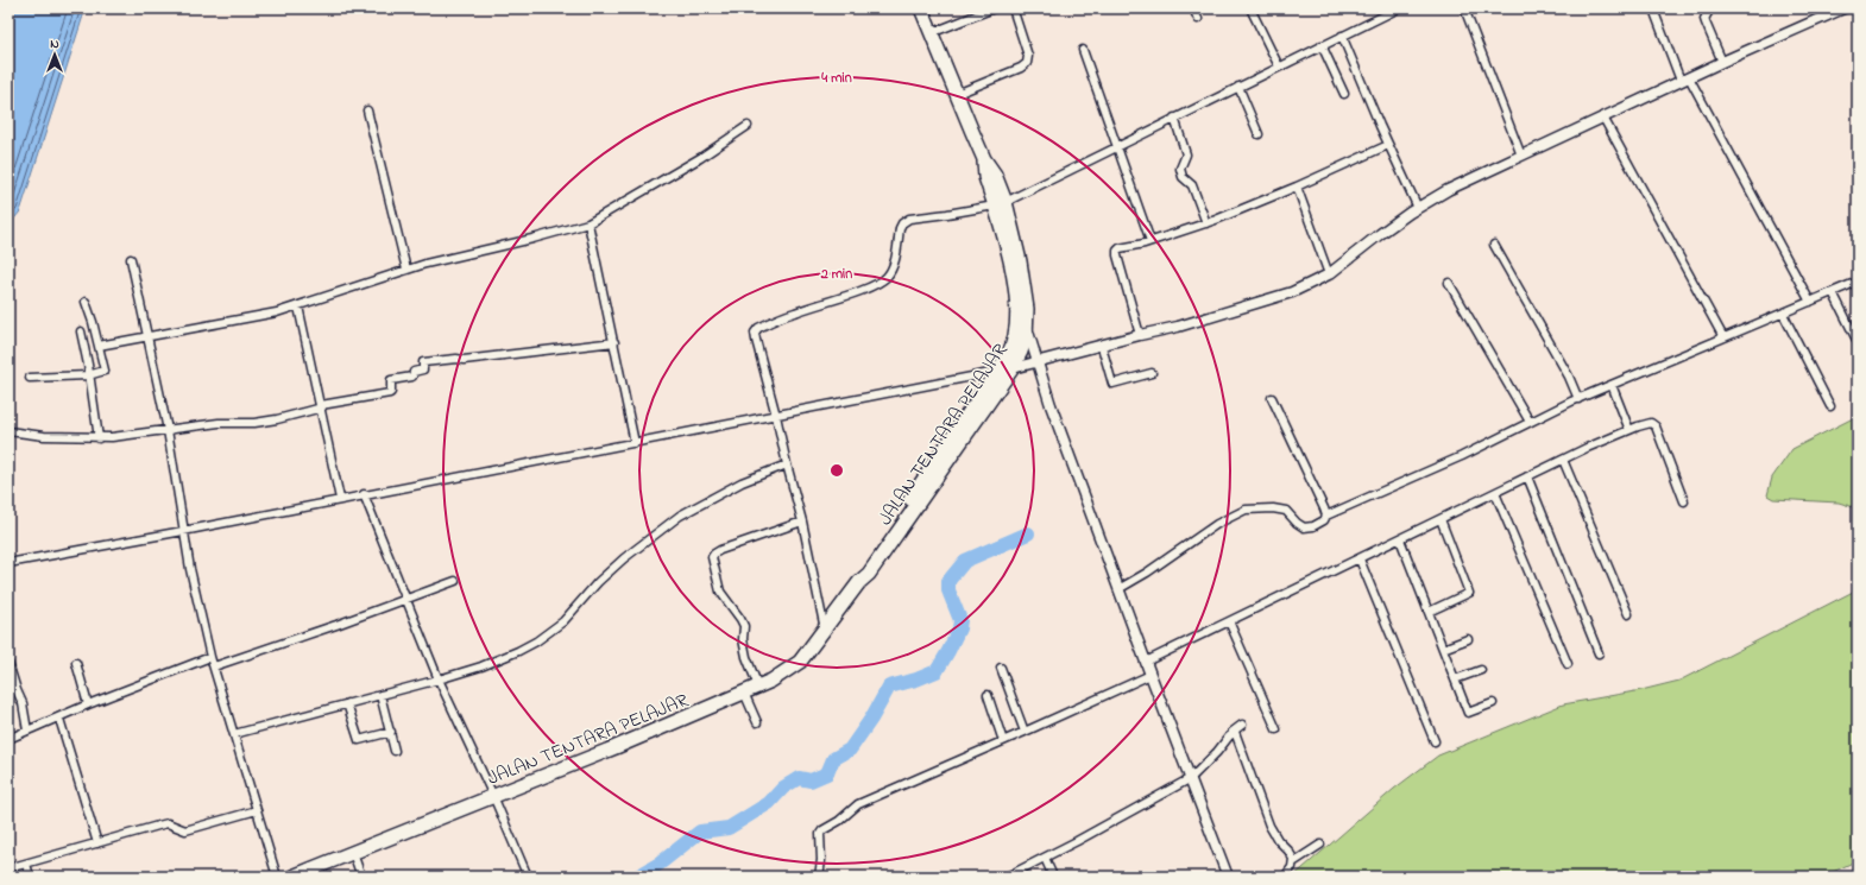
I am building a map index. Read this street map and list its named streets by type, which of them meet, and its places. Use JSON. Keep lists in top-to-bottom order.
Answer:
{
  "streets": {
    "highway": ["JALAN TENTARA PELAJAR"]
  },
  "north": "top",
  "rings": ["4 min", "2 min"]
}
